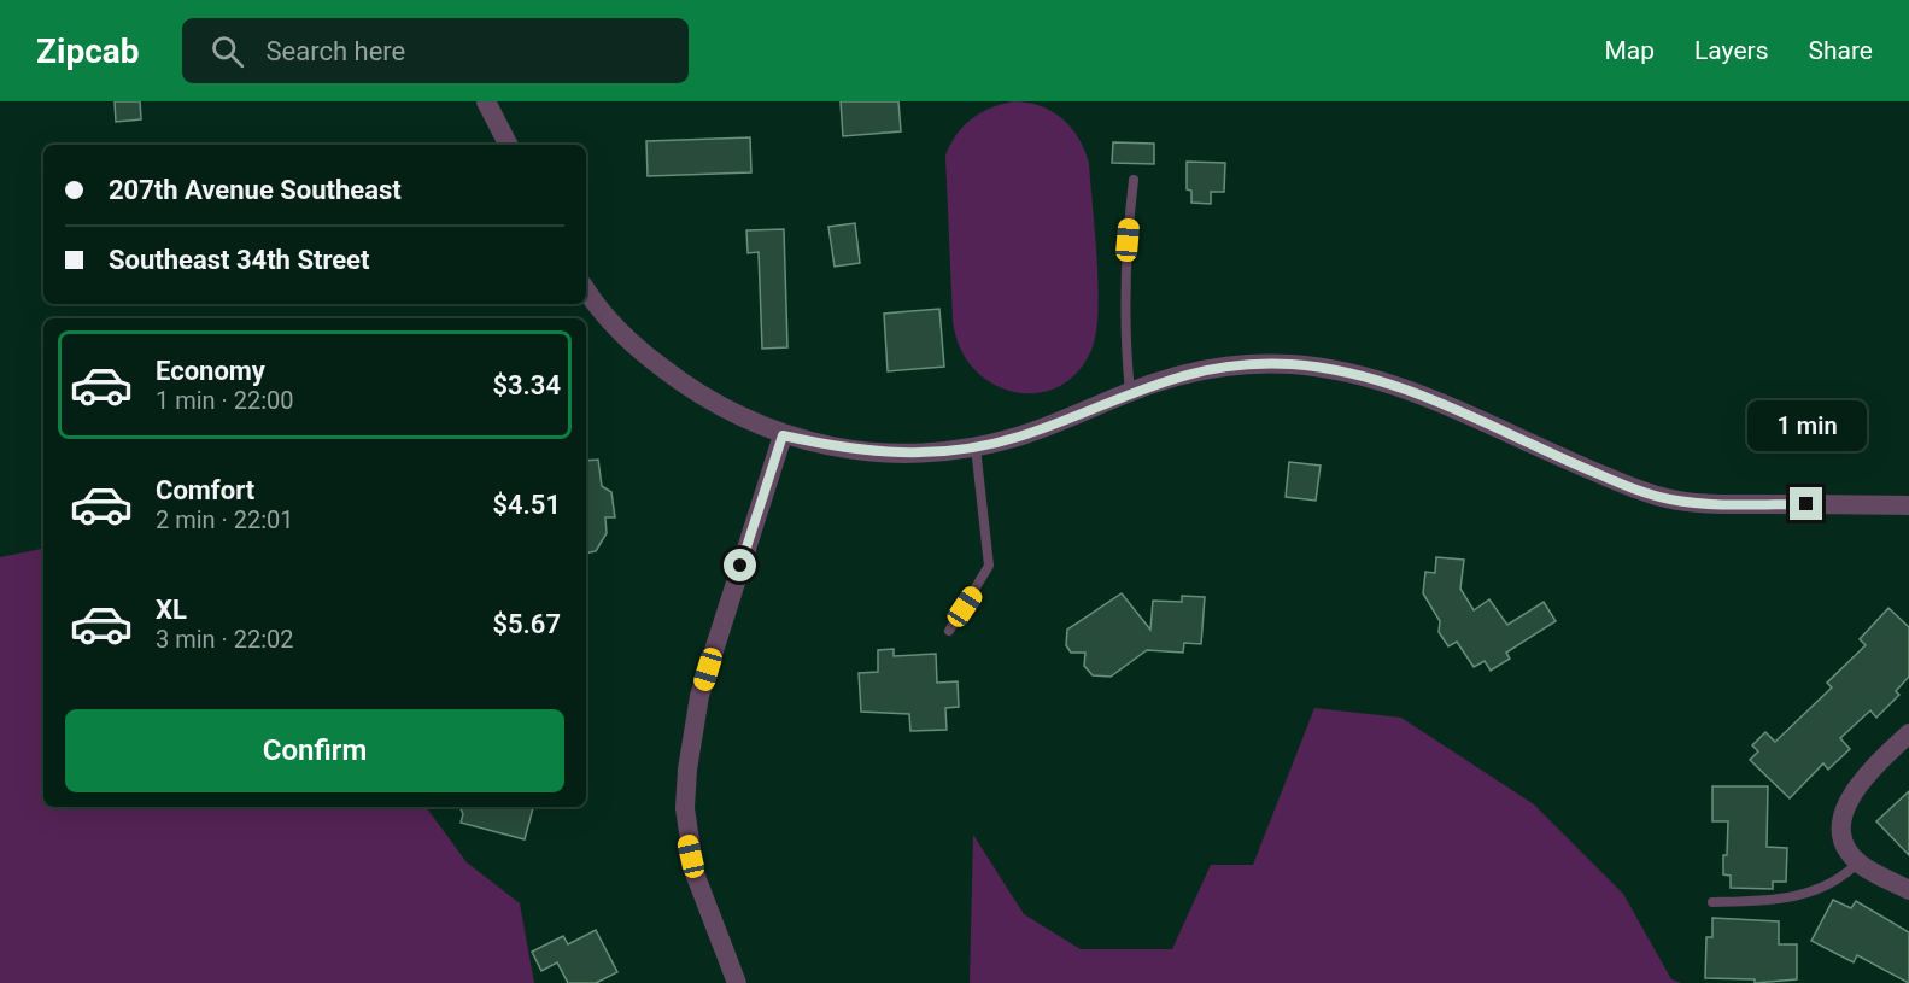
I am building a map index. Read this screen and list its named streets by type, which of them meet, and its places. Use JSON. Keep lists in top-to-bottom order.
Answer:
{
  "page": {
    "header": "Zipcab",
    "search": "Search here",
    "nav": ["Map", "Layers", "Share"],
    "banner": ["207th Avenue Southeast", "Southeast 34th Street"],
    "list": [
      {
        "name": "Economy",
        "note": "1 min · 22:00",
        "value": "$3.34"
      },
      {
        "name": "Comfort",
        "note": "2 min · 22:01",
        "value": "$4.51"
      },
      {
        "name": "XL",
        "note": "3 min · 22:02",
        "value": "$5.67"
      }
    ],
    "bubble": "1 min",
    "buttons": "Confirm"
  }
}
